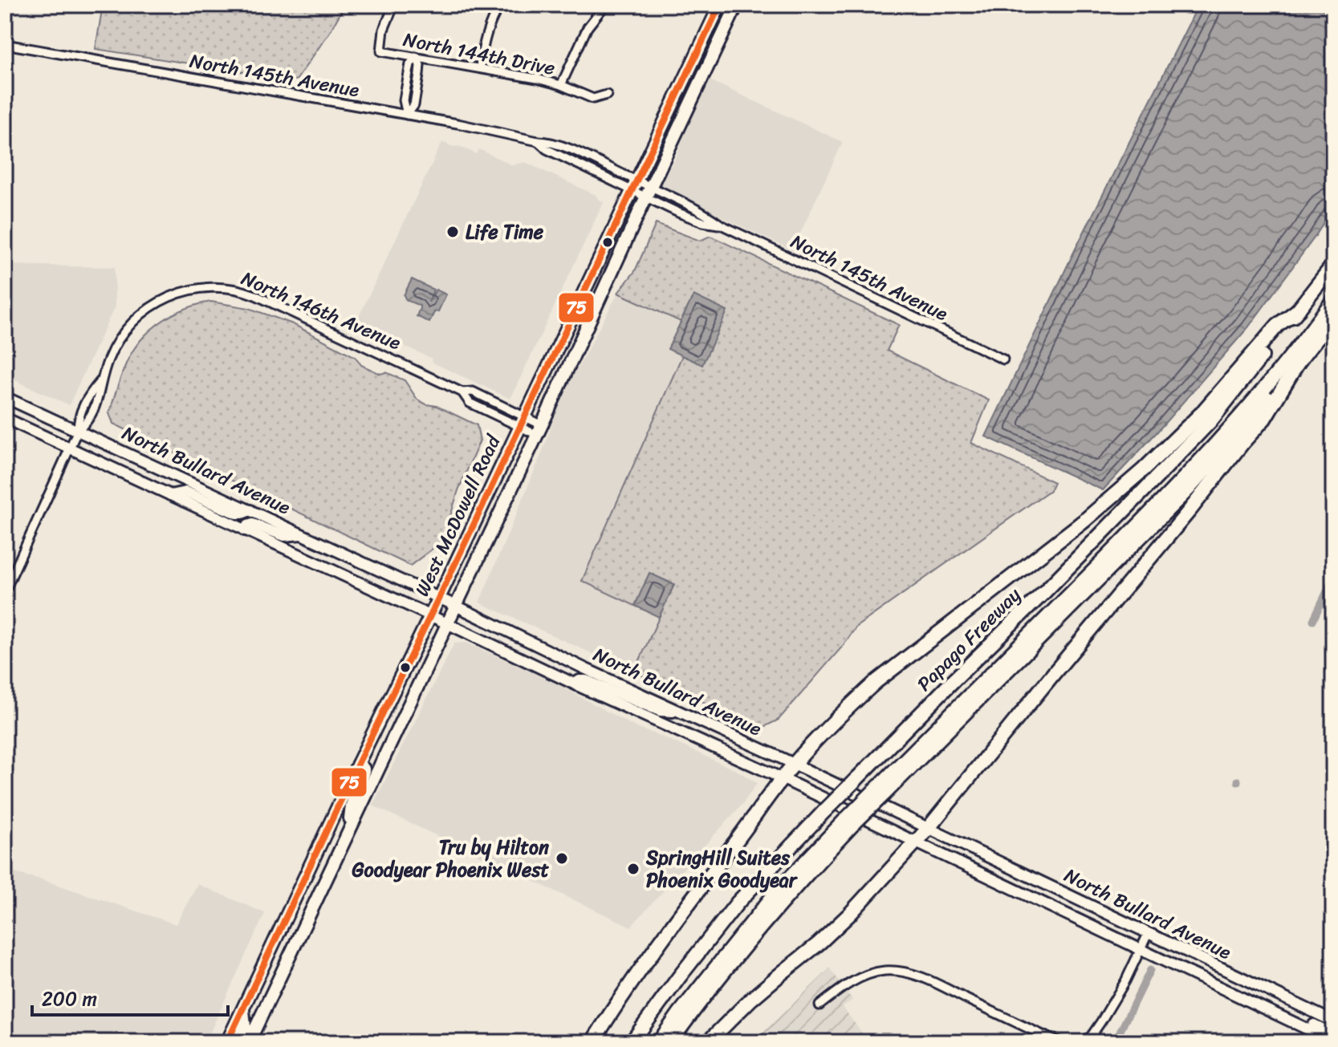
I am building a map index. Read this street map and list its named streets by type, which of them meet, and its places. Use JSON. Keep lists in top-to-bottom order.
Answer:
{
  "streets": {
    "highway": ["Papago Freeway"],
    "main road": ["North Bullard Avenue", "West McDowell Road"],
    "street": ["North 144th Drive", "North 145th Avenue", "North 146th Avenue"]
  },
  "crossings": [
    ["North 145th Avenue", "West McDowell Road"],
    ["North 146th Avenue", "North Bullard Avenue"],
    ["North 146th Avenue", "West McDowell Road"],
    ["North Bullard Avenue", "West McDowell Road"]
  ],
  "places": ["Life Time", "Tru by Hilton Goodyear Phoenix West", "SpringHill Suites Phoenix Goodyear"],
  "lines": ["transit line 75"],
  "scale_bar": "200 m"
}
